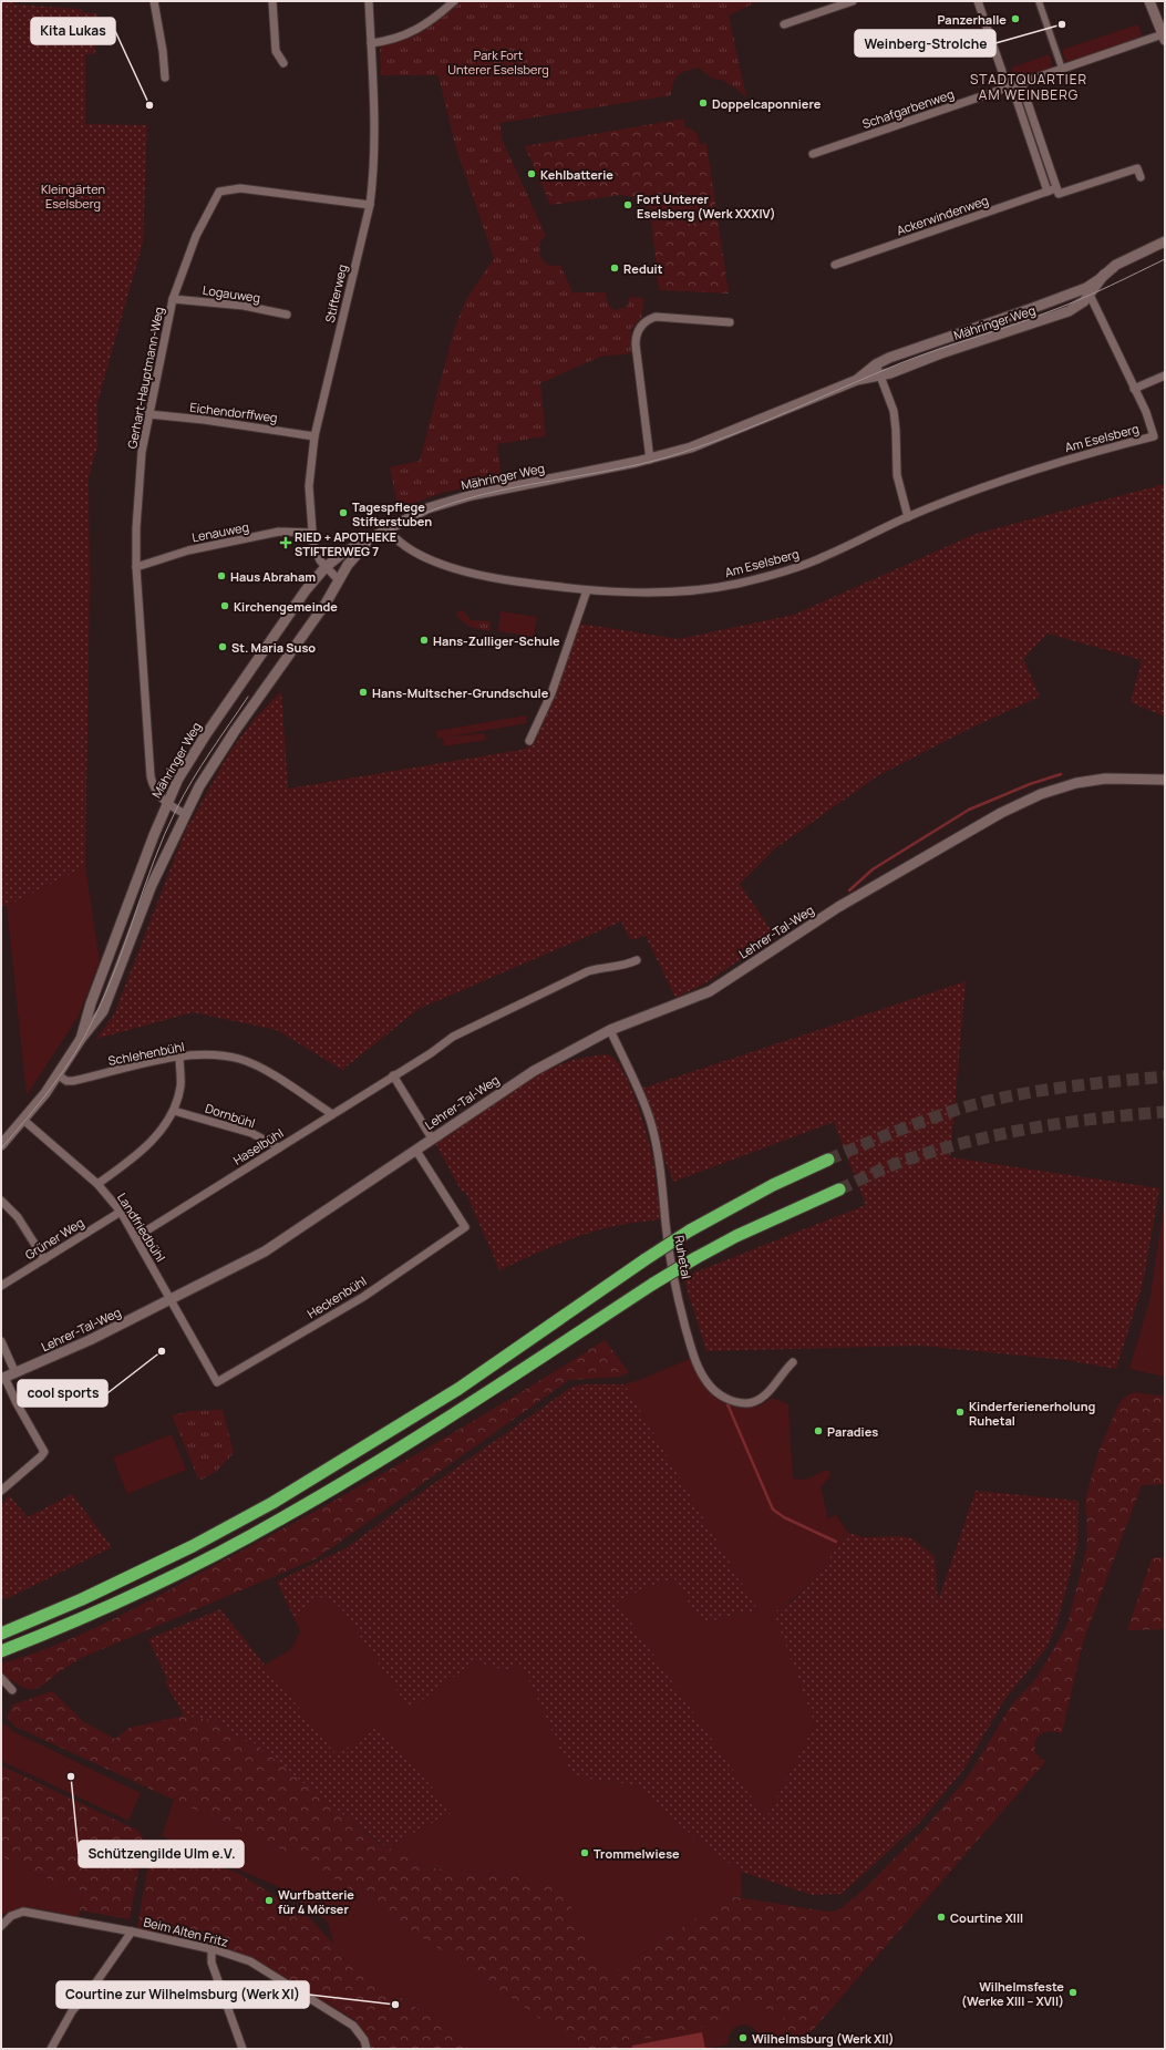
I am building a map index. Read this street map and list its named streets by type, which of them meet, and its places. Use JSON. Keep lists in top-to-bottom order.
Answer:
{
  "streets": {
    "street": [
      "Schafgarbenweg",
      "Ackerwindenweg",
      "Logauweg",
      "Stifterweg",
      "Mähringer Weg",
      "Gerhart-Hauptmann-Weg",
      "Eichendorffweg",
      "Am Eselsberg",
      "Lenauweg",
      "Lehrer-Tal-Weg",
      "Schlehenbühl",
      "Dornbühl",
      "Haselbühl",
      "Landfriedbühl",
      "Grüner Weg",
      "Ruhetal",
      "Heckenbühl",
      "Beim Alten Fritz"
    ]
  },
  "crossings": [
    ["Logauweg", "Gerhart-Hauptmann-Weg"],
    ["Stifterweg", "Mähringer Weg"],
    ["Stifterweg", "Gerhart-Hauptmann-Weg"],
    ["Stifterweg", "Eichendorffweg"],
    ["Stifterweg", "Lenauweg"],
    ["Mähringer Weg", "Gerhart-Hauptmann-Weg"],
    ["Mähringer Weg", "Am Eselsberg"],
    ["Mähringer Weg", "Schlehenbühl"],
    ["Mähringer Weg", "Landfriedbühl"],
    ["Gerhart-Hauptmann-Weg", "Eichendorffweg"],
    ["Gerhart-Hauptmann-Weg", "Lenauweg"],
    ["Lehrer-Tal-Weg", "Landfriedbühl"],
    ["Lehrer-Tal-Weg", "Ruhetal"],
    ["Lehrer-Tal-Weg", "Heckenbühl"],
    ["Schlehenbühl", "Haselbühl"],
    ["Dornbühl", "Haselbühl"],
    ["Haselbühl", "Landfriedbühl"],
    ["Landfriedbühl", "Grüner Weg"],
    ["Landfriedbühl", "Heckenbühl"]
  ],
  "districts": ["STADTQUARTIER AM WEINBERG"],
  "parks": ["Park Fort Unterer Eselsberg", "Kleingärten Eselsberg"],
  "places": {
    "other": [
      "Panzerhalle",
      "Weinberg-Strolche",
      "Doppelcaponniere",
      "Kita Lukas",
      "Kehlbatterie",
      "Fort Unterer Eselsberg (Werk XXXIV)",
      "Reduit",
      "Tagespflege Stifterstuben",
      "Haus Abraham",
      "Kirchengemeinde",
      "Hans-Zulliger-Schule",
      "St. Maria Suso",
      "Hans-Multscher-Grundschule",
      "cool sports",
      "Kinderferienerholung Ruhetal",
      "Paradies",
      "Schützengilde Ulm e.V.",
      "Trommelwiese",
      "Wurfbatterie für 4 Mörser",
      "Courtine XIII",
      "Wilhelmsfeste (Werke XIII – XVII)",
      "Courtine zur Wilhelmsburg (Werk XI)",
      "Wilhelmsburg (Werk XII)"
    ],
    "health": ["RIED + APOTHEKE STIFTERWEG 7"]
  }
}
